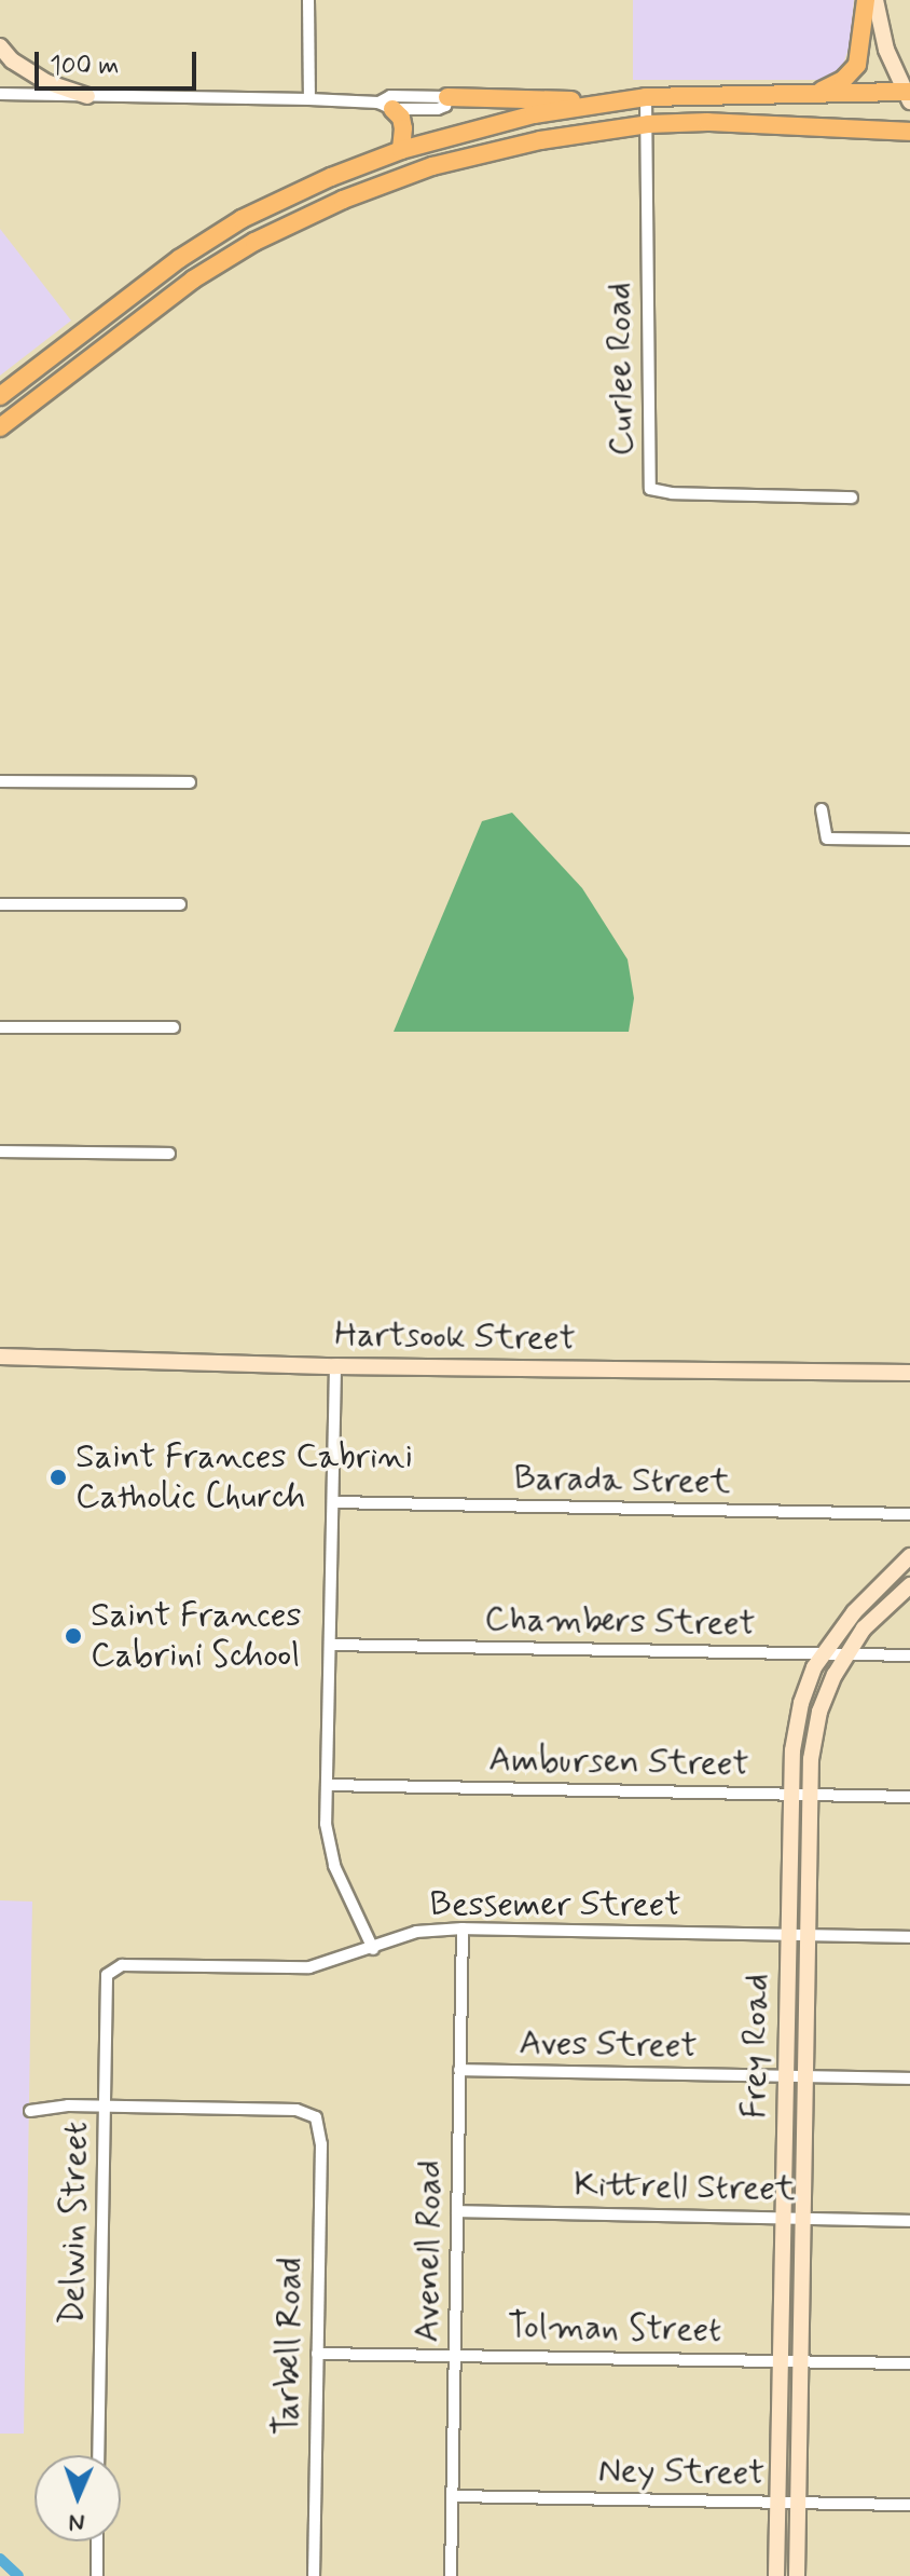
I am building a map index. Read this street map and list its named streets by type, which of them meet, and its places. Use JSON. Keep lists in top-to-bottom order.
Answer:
{
  "streets": {
    "street": [
      "Curlee Road",
      "Hartsook Street",
      "Barada Street",
      "Chambers Street",
      "Ambursen Street",
      "Bessemer Street",
      "Aves Street",
      "Frey Road",
      "Kittrell Street",
      "Delwin Street",
      "Avenell Road",
      "Tolman Street",
      "Tarbell Road",
      "Ney Street"
    ]
  },
  "crossings": [
    ["Chambers Street", "Frey Road"],
    ["Ambursen Street", "Frey Road"],
    ["Bessemer Street", "Frey Road"],
    ["Bessemer Street", "Delwin Street"],
    ["Bessemer Street", "Avenell Road"],
    ["Aves Street", "Frey Road"],
    ["Aves Street", "Avenell Road"],
    ["Frey Road", "Kittrell Street"],
    ["Frey Road", "Tolman Street"],
    ["Frey Road", "Ney Street"],
    ["Kittrell Street", "Avenell Road"],
    ["Delwin Street", "Tarbell Road"],
    ["Avenell Road", "Tolman Street"],
    ["Avenell Road", "Ney Street"],
    ["Tolman Street", "Tarbell Road"]
  ],
  "places": ["Saint Frances Cabrini Catholic Church", "Saint Frances Cabrini School"],
  "scale_bar": "100 m",
  "north": "bottom"
}
